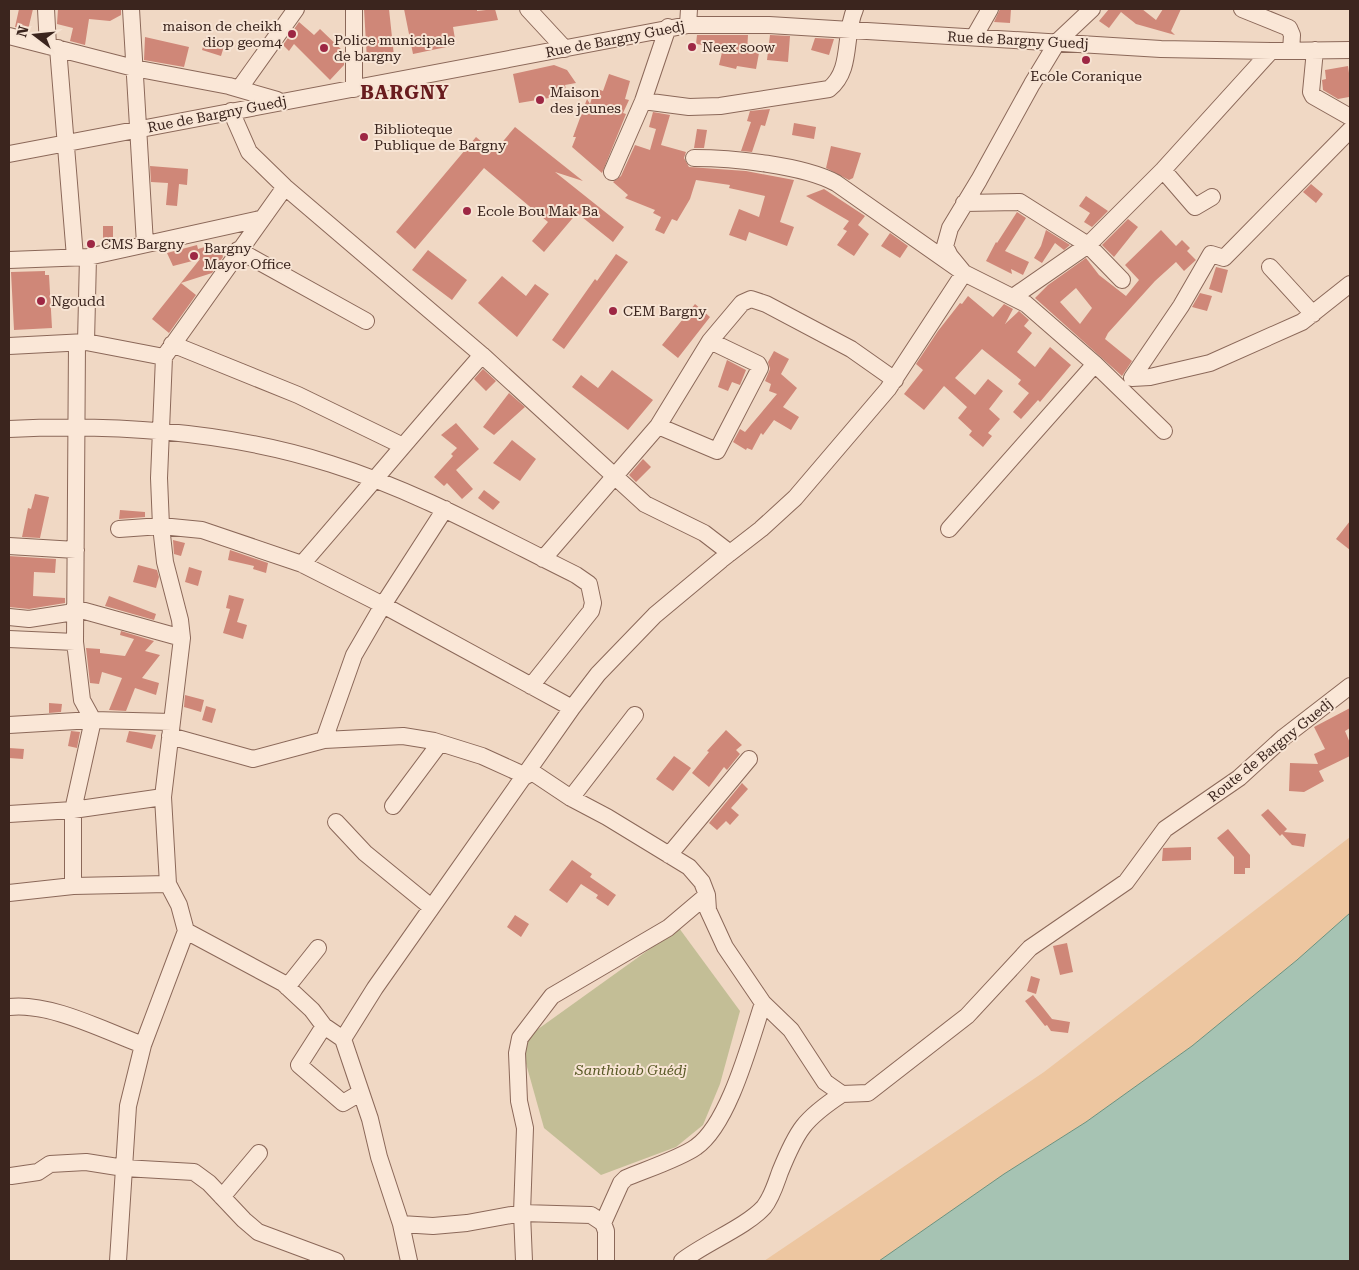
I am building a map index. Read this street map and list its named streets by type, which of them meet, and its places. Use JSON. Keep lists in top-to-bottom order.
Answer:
{
  "streets": {
    "street": ["Rue de Bargny Guedj", "Route de Bargny Guedj"]
  },
  "districts": ["BARGNY"],
  "parks": ["Santhioub Guédj"],
  "places": [
    "maison de cheikh diop geom4",
    "Neex soow",
    "Police municipale de bargny",
    "Ecole Coranique",
    "Maison des jeunes",
    "Biblioteque Publique de Bargny",
    "Ecole Bou Mak Ba",
    "CMS Bargny",
    "Bargny Mayor Office",
    "Ngoudd",
    "CEM Bargny"
  ],
  "north": "left"
}
